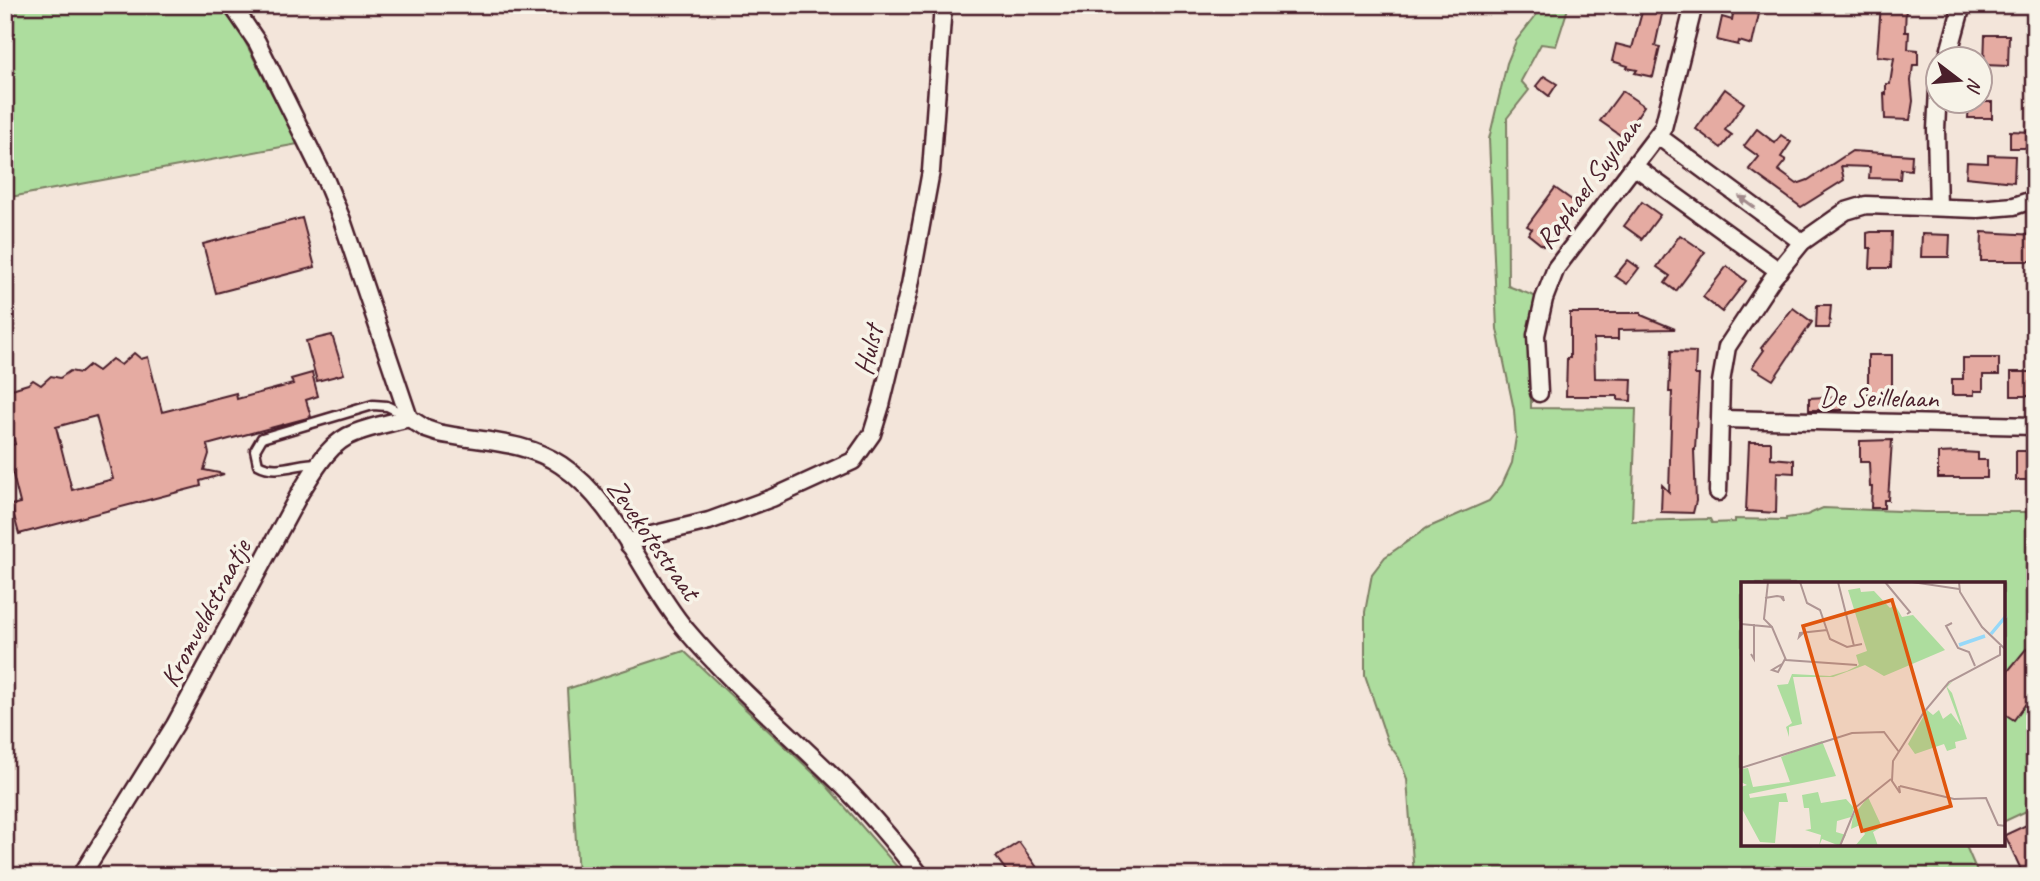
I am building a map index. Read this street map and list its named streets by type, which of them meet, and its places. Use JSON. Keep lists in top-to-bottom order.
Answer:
{
  "streets": {
    "street": [
      "Raphael Suylaan",
      "Hulst",
      "De Seillelaan",
      "Zevekotestraat",
      "Kromveldstraatje"
    ]
  },
  "crossings": [
    ["Hulst", "Zevekotestraat"],
    ["Zevekotestraat", "Kromveldstraatje"]
  ],
  "north": "right"
}
